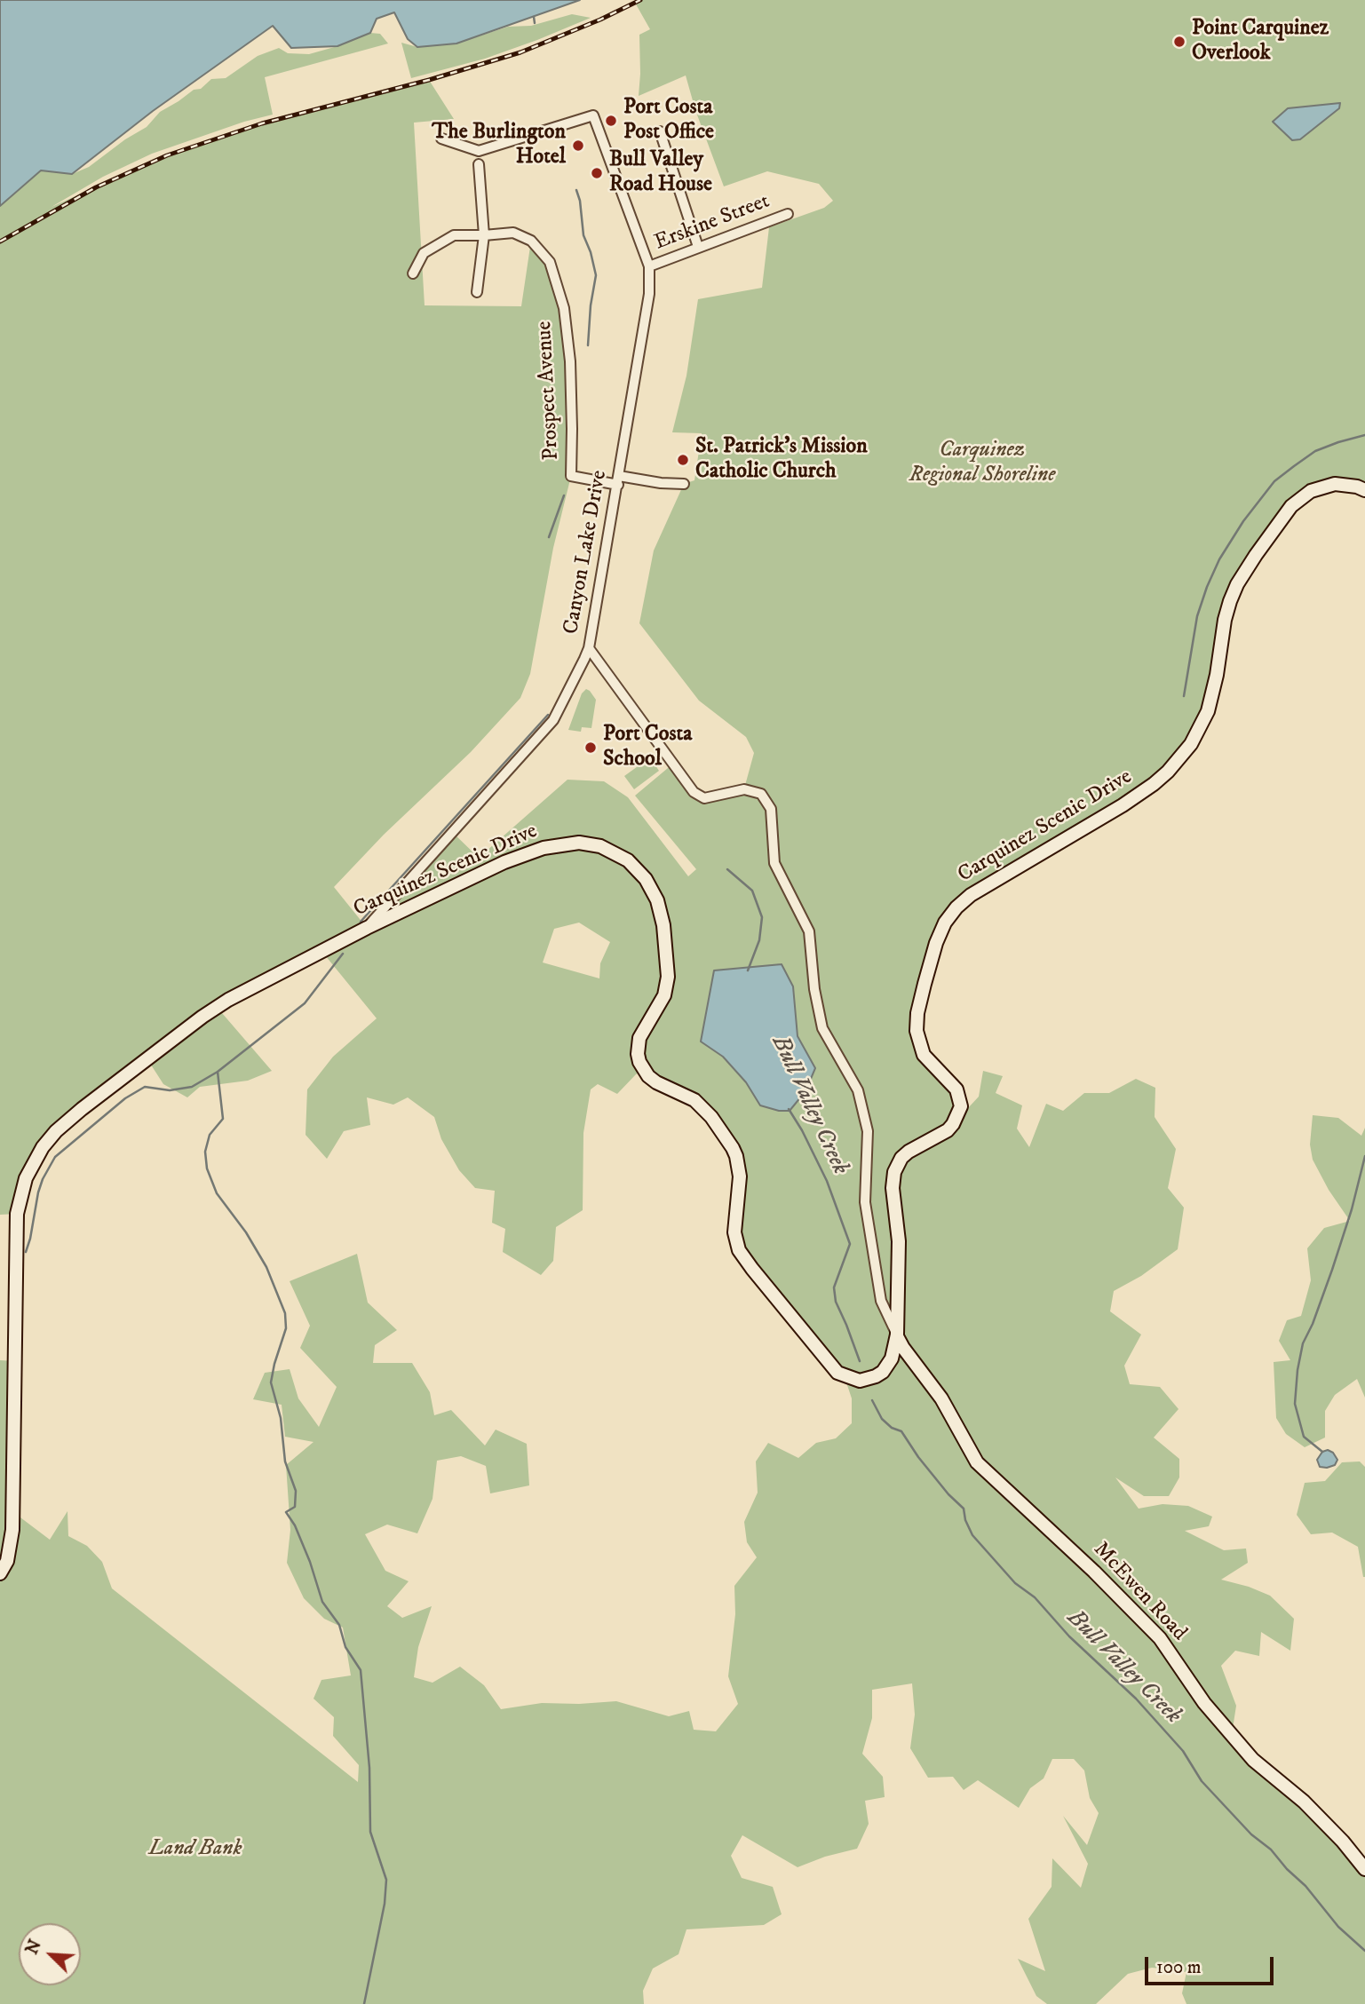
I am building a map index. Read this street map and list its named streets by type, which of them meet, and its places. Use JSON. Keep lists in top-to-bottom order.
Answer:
{
  "streets": {
    "street": [
      "Erskine Street",
      "Prospect Avenue",
      "Canyon Lake Drive",
      "Carquinez Scenic Drive",
      "McEwen Road"
    ]
  },
  "crossings": [
    ["Erskine Street", "Canyon Lake Drive"],
    ["Prospect Avenue", "Canyon Lake Drive"],
    ["Canyon Lake Drive", "Carquinez Scenic Drive"],
    ["Carquinez Scenic Drive", "McEwen Road"]
  ],
  "water": ["Bull Valley Creek"],
  "parks": ["Carquinez Regional Shoreline", "Land Bank"],
  "places": [
    "Point Carquinez Overlook",
    "Port Costa Post Office",
    "The Burlington Hotel",
    "Bull Valley Road House",
    "St. Patrick's Mission Catholic Church",
    "Port Costa School"
  ],
  "scale_bar": "100 m",
  "north": "top left"
}
